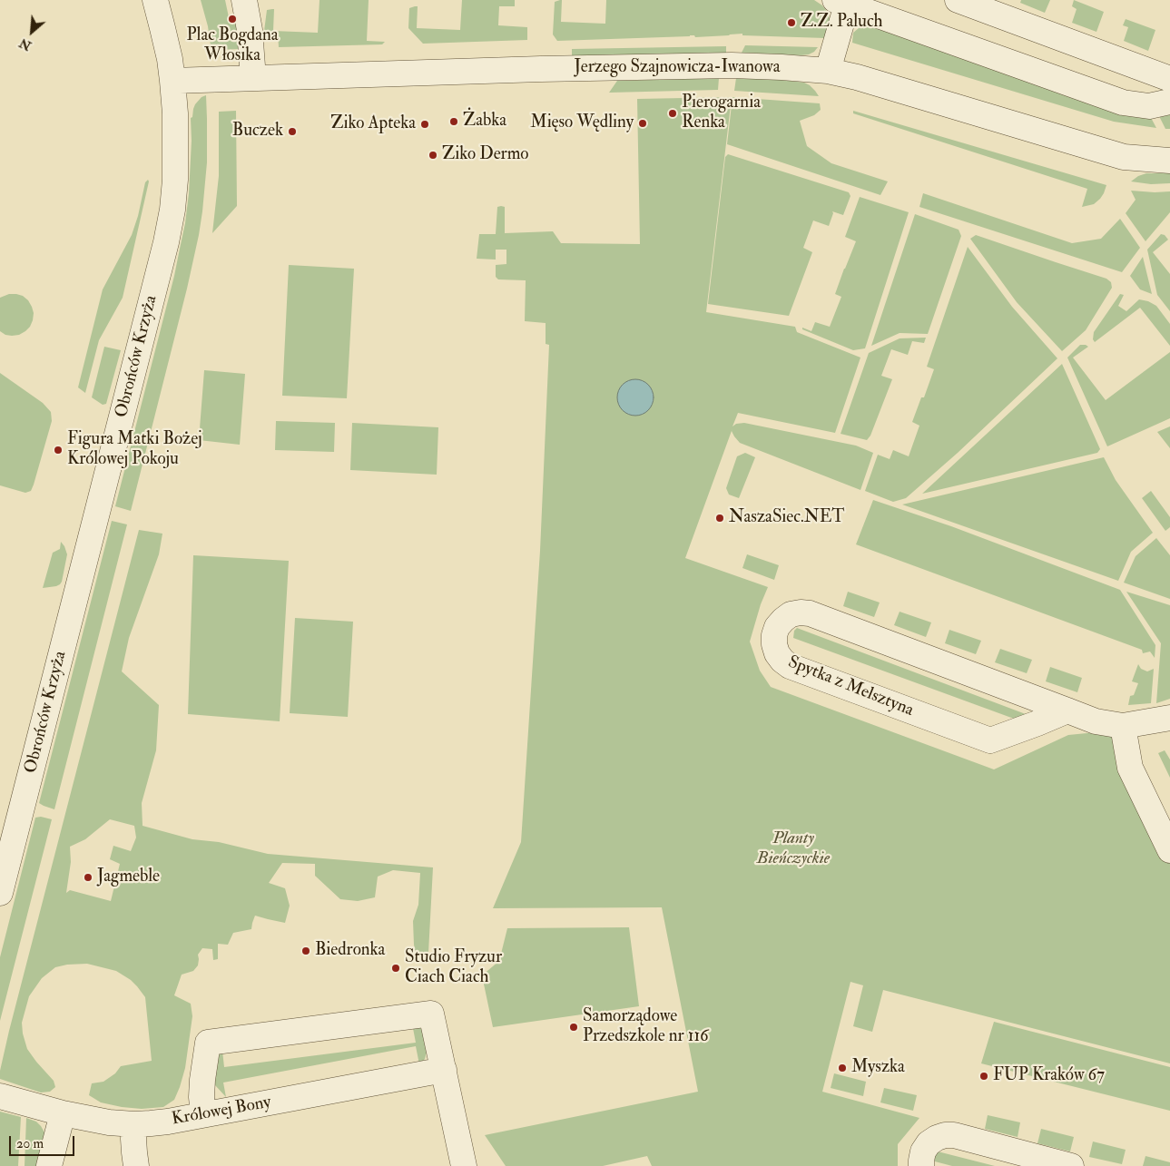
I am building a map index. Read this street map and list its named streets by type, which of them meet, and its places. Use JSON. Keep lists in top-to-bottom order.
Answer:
{
  "streets": {
    "street": [
      "Jerzego Szajnowicza-Iwanowa",
      "Obrońców Krzyża",
      "Spytka z Melsztyna",
      "Królowej Bony"
    ]
  },
  "crossings": [
    ["Jerzego Szajnowicza-Iwanowa", "Obrońców Krzyża"]
  ],
  "parks": ["Planty Bieńczyckie"],
  "places": [
    "Plac Bogdana Włosika",
    "Z.Z. Paluch",
    "Pierogarnia Renka",
    "Żabka",
    "Mięso Wędliny",
    "Ziko Apteka",
    "Buczek",
    "Ziko Dermo",
    "Figura Matki Bożej Królowej Pokoju",
    "NaszaSiec.NET",
    "Jagmeble",
    "Biedronka",
    "Studio Fryzur Ciach Ciach",
    "Samorządowe Przedszkole nr 116",
    "Myszka",
    "FUP Kraków 67"
  ],
  "scale_bar": "20 m",
  "north": "bottom left"
}
